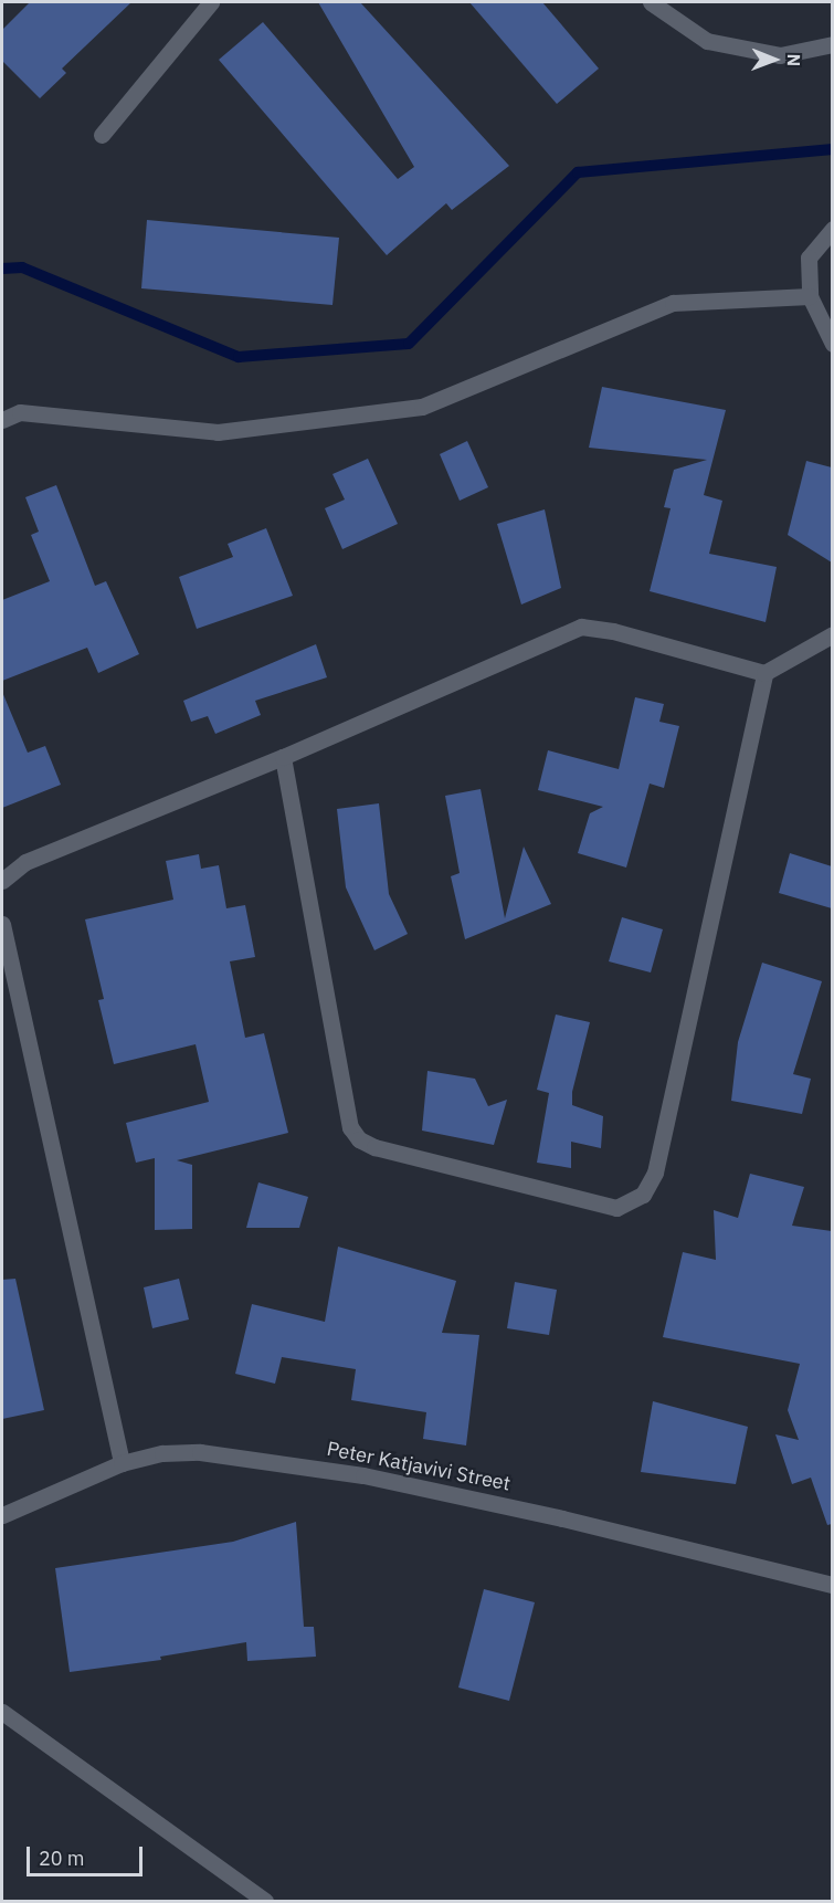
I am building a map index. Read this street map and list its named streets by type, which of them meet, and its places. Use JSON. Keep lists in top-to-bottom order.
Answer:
{
  "streets": {
    "street": ["Peter Katjavivi Street"]
  },
  "scale_bar": "20 m",
  "north": "right"
}
